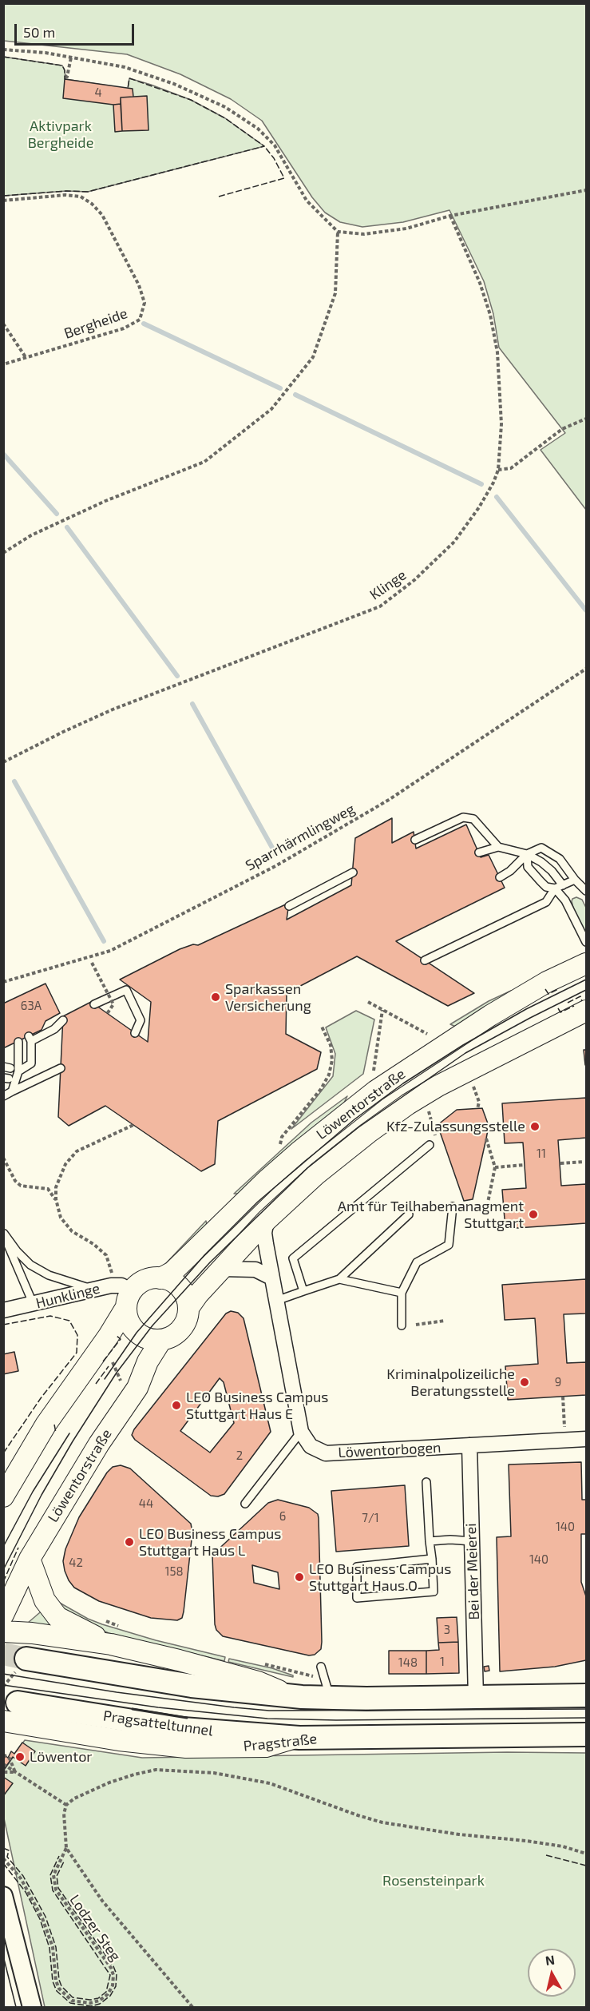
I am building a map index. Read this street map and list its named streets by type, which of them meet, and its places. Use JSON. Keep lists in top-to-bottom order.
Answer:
{
  "streets": {
    "main road": ["Löwentorstraße", "Pragsatteltunnel", "Pragstraße"],
    "street": ["Hunklinge", "Löwentorbogen", "Bei der Meierei"],
    "path": [
      "Bergheide",
      "Klinge",
      "Sparrhärmlingweg",
      "Lodzer Steg"
    ]
  },
  "crossings": [
    ["Löwentorstraße", "Hunklinge"],
    ["Löwentorbogen", "Bei der Meierei"],
    ["Pragsatteltunnel", "Pragstraße"]
  ],
  "parks": ["Aktivpark Bergheide", "Rosensteinpark"],
  "places": [
    "Sparkassen Versicherung",
    "Kfz-Zulassungsstelle",
    "Amt für Teilhabemanagment Stuttgart",
    "Kriminalpolizeiliche Beratungsstelle",
    "LEO Business Campus Stuttgart Haus E",
    "LEO Business Campus Stuttgart Haus L",
    "LEO Business Campus Stuttgart Haus O",
    "Löwentor"
  ],
  "house_numbers": [
    "4",
    "63A",
    "11",
    "9",
    "2",
    "44",
    "6",
    "7/1",
    "140",
    "140",
    "42",
    "158",
    "3",
    "1",
    "148"
  ],
  "scale_bar": "50 m",
  "north": "top"
}
